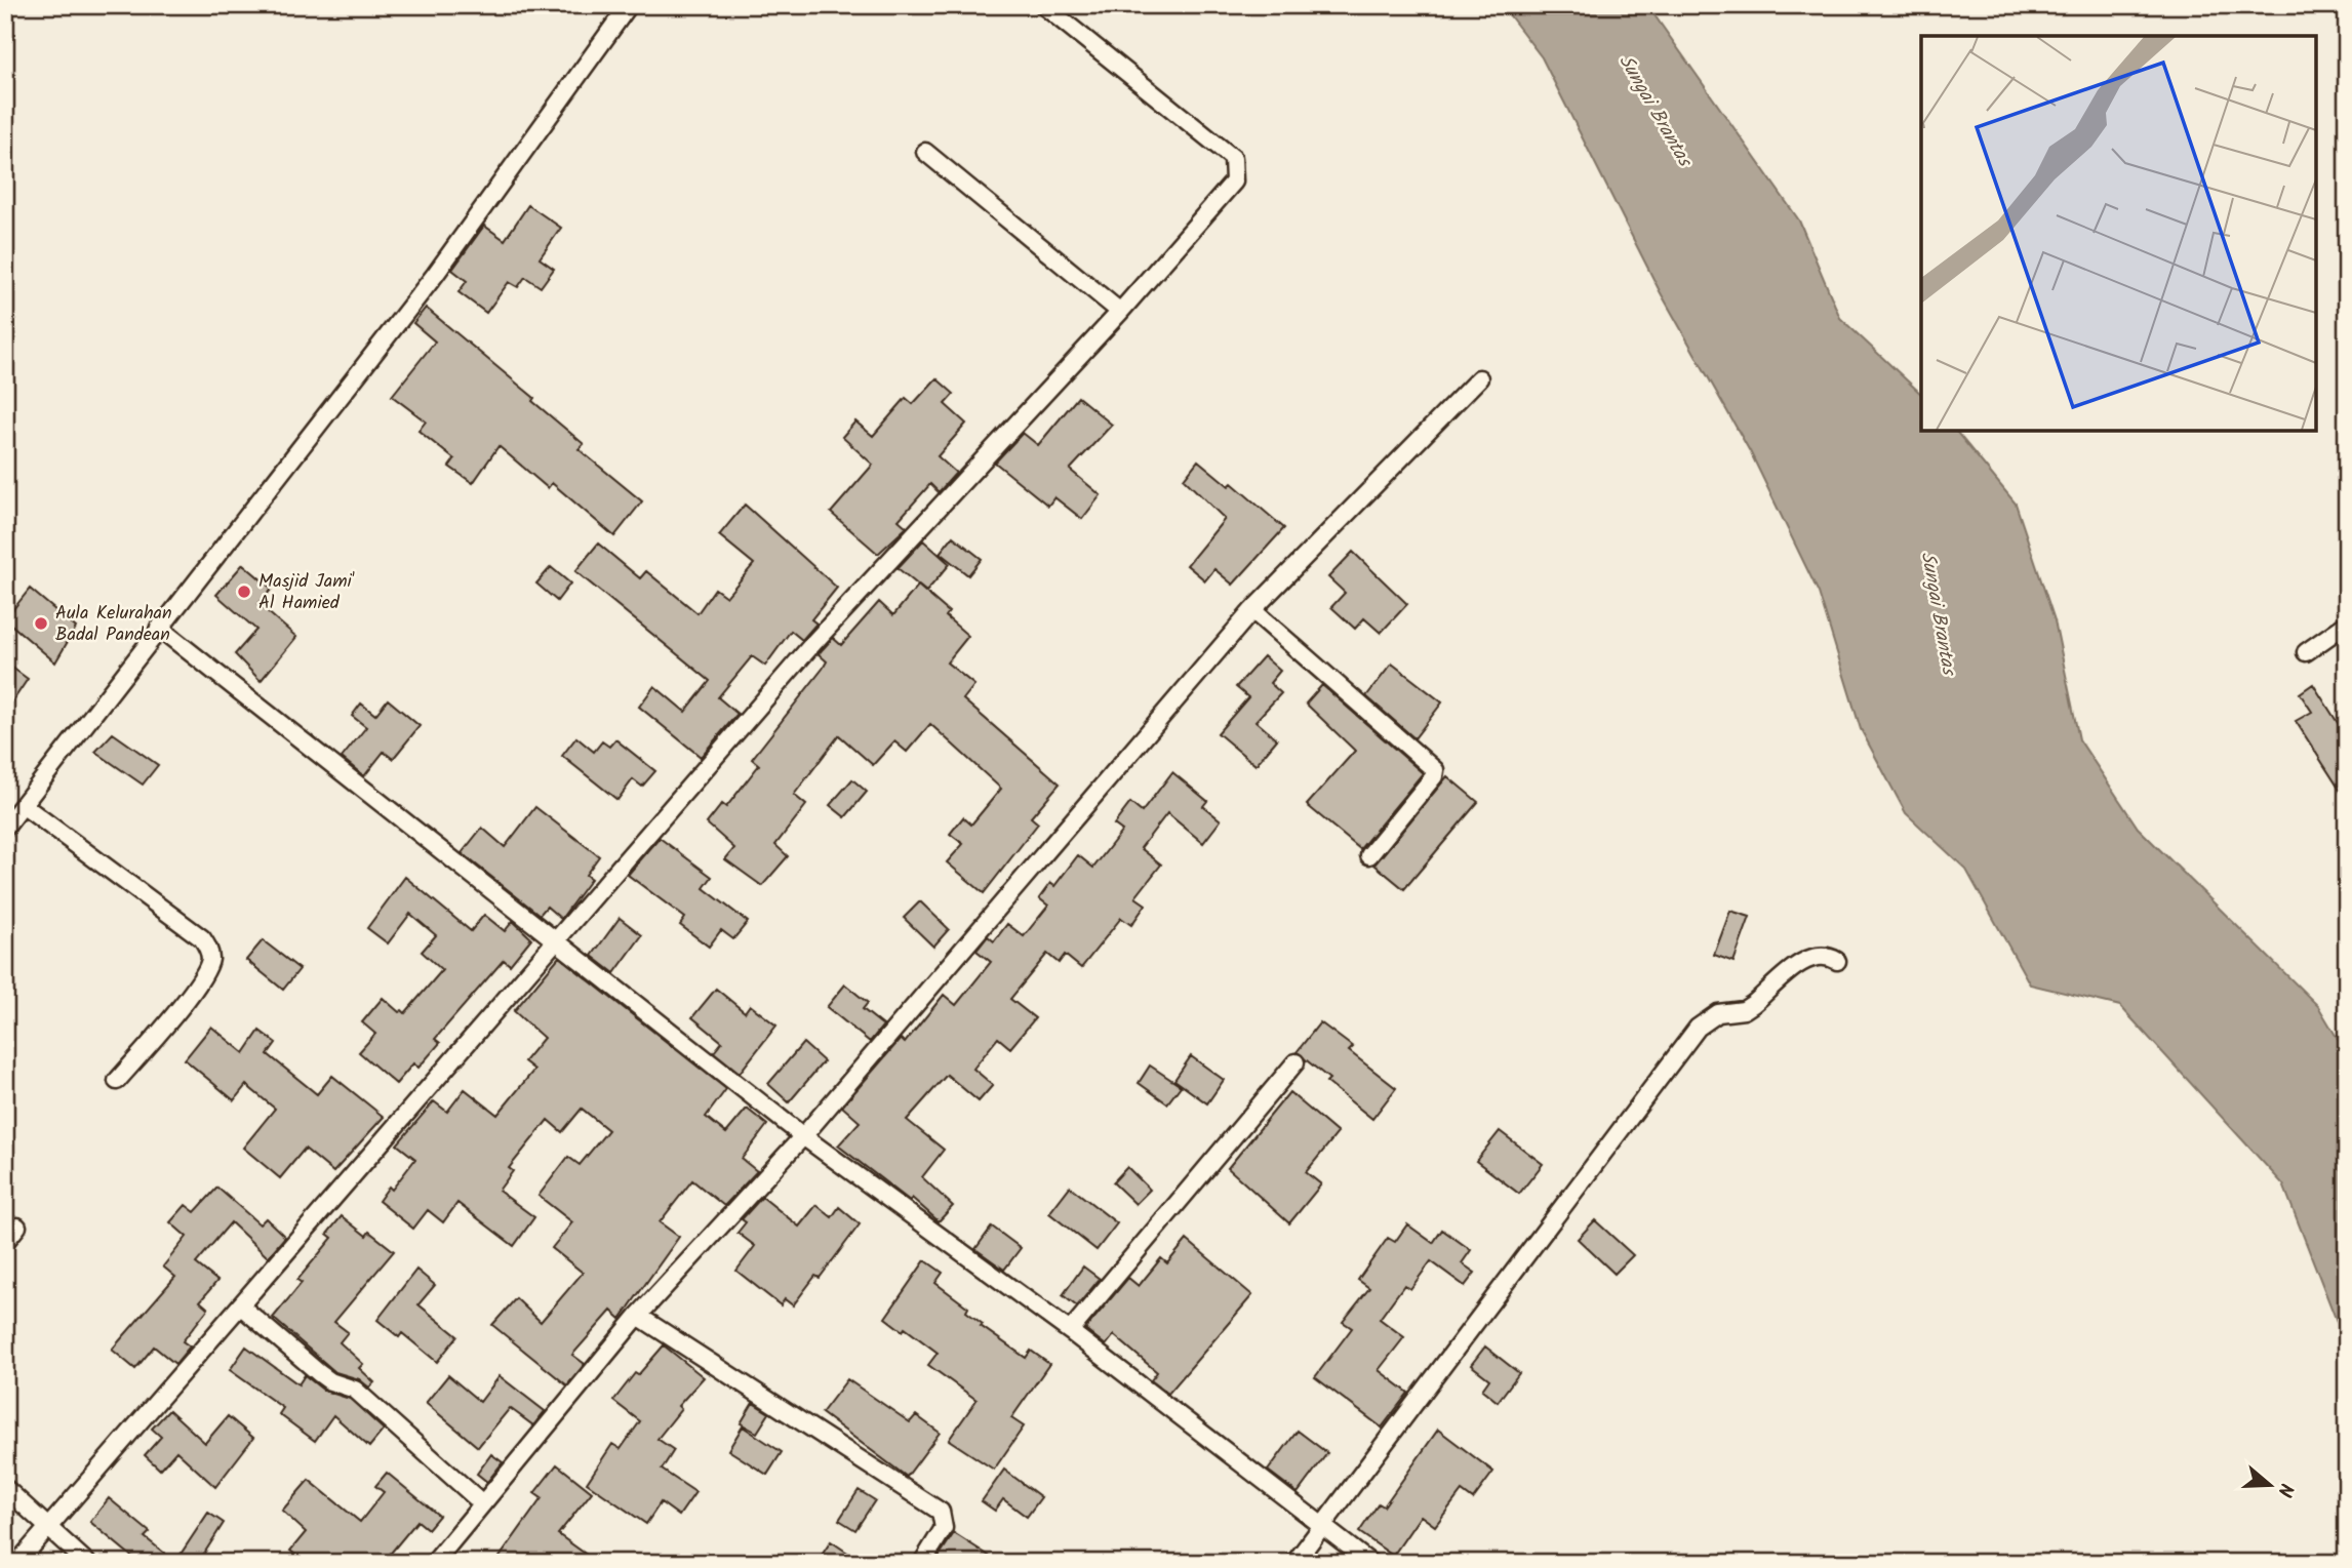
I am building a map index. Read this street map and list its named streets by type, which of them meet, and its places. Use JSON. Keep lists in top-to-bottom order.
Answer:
{
  "water": ["Sungai Brantas"],
  "places": ["Masjid Jami' Al Hamied", "Aula Kelurahan Badal Pandean"],
  "north": "right"
}
